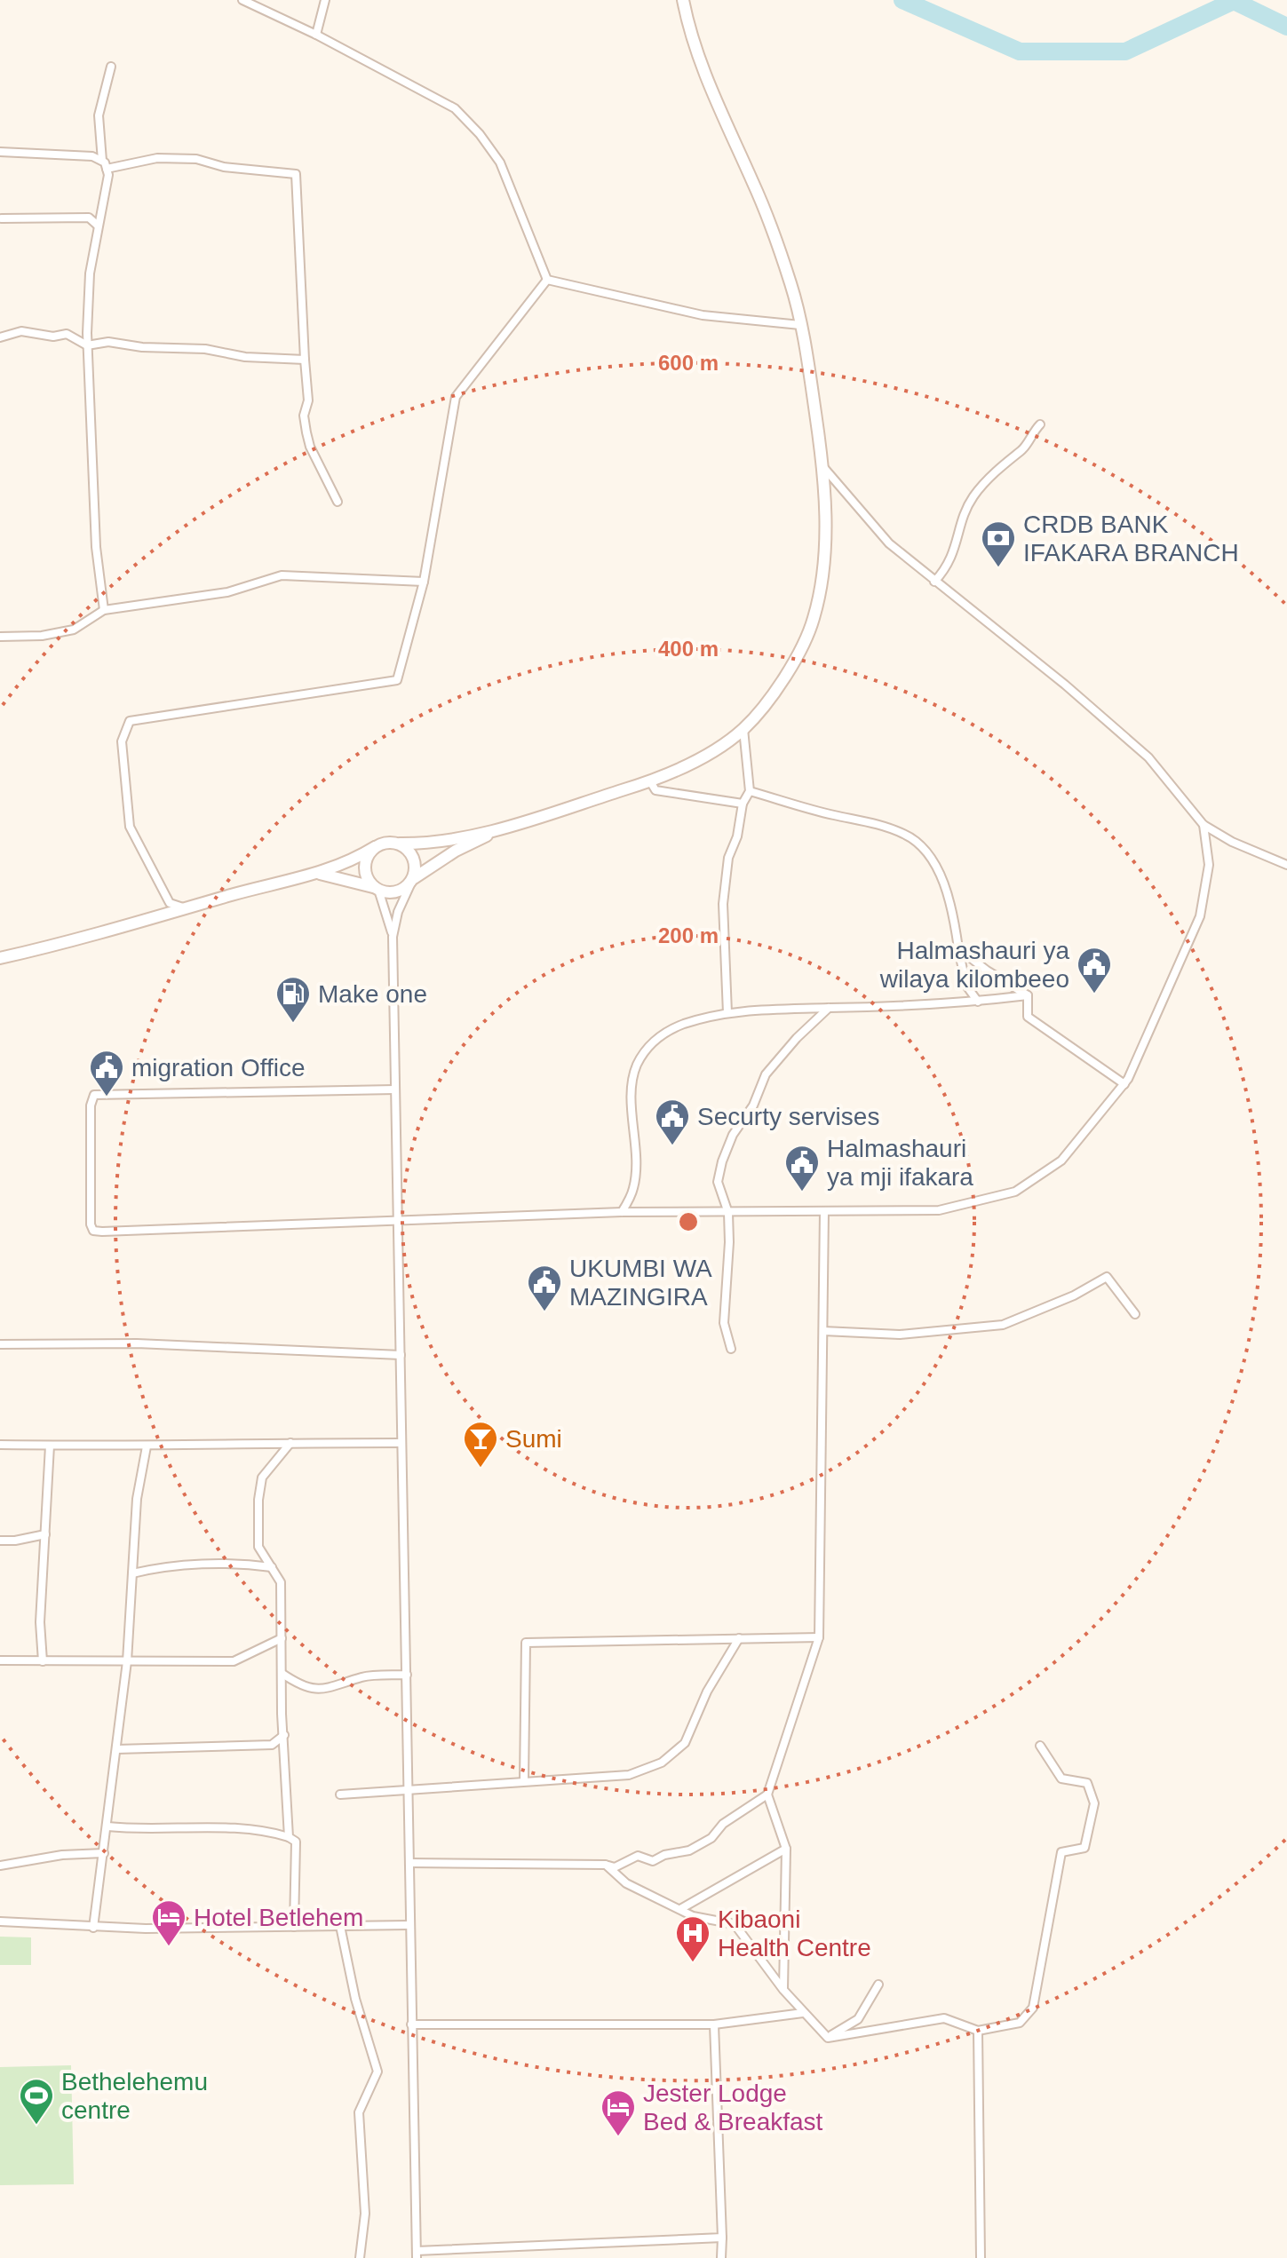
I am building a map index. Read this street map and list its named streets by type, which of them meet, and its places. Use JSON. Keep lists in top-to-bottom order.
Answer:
{
  "places": {
    "bank": ["CRDB BANK IFAKARA BRANCH"],
    "public building": [
      "Halmashauri ya wilaya kilombeeo",
      "migration Office",
      "Securty servises",
      "Halmashauri ya mji ifakara",
      "UKUMBI WA MAZINGIRA"
    ],
    "fuel station": ["Make one"],
    "bar": ["Sumi"],
    "hotel": ["Hotel Betlehem", "Jester Lodge Bed & Breakfast"],
    "hospital": ["Kibaoni Health Centre"],
    "sports": ["Bethelehemu centre"]
  },
  "rings": ["600 m", "400 m", "200 m"]
}
